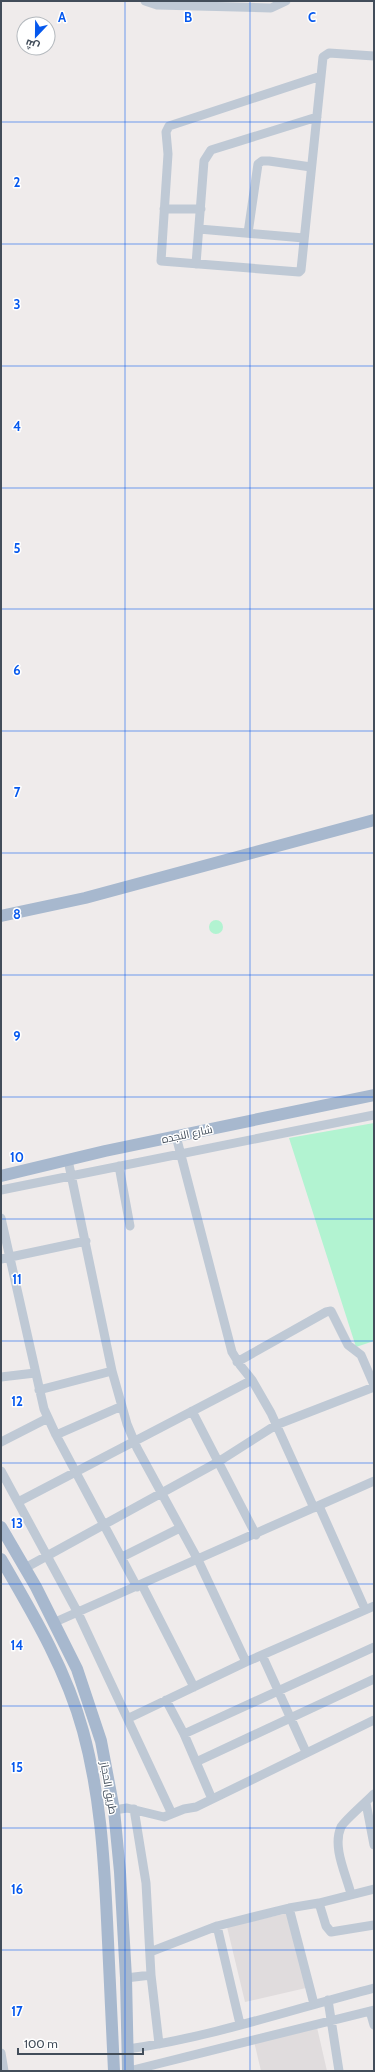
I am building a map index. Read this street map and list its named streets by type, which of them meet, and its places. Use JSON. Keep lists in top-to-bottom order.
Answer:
{
  "streets": {
    "main road": ["شارع النجده", "طريق الحجاز"]
  },
  "scale_bar": "100 m",
  "north": "bottom",
  "grid": {
    "columns": ["A", "B", "C"],
    "rows": [
      "2",
      "3",
      "4",
      "5",
      "6",
      "7",
      "8",
      "9",
      "10",
      "11",
      "12",
      "13",
      "14",
      "15",
      "16",
      "17"
    ]
  }
}
